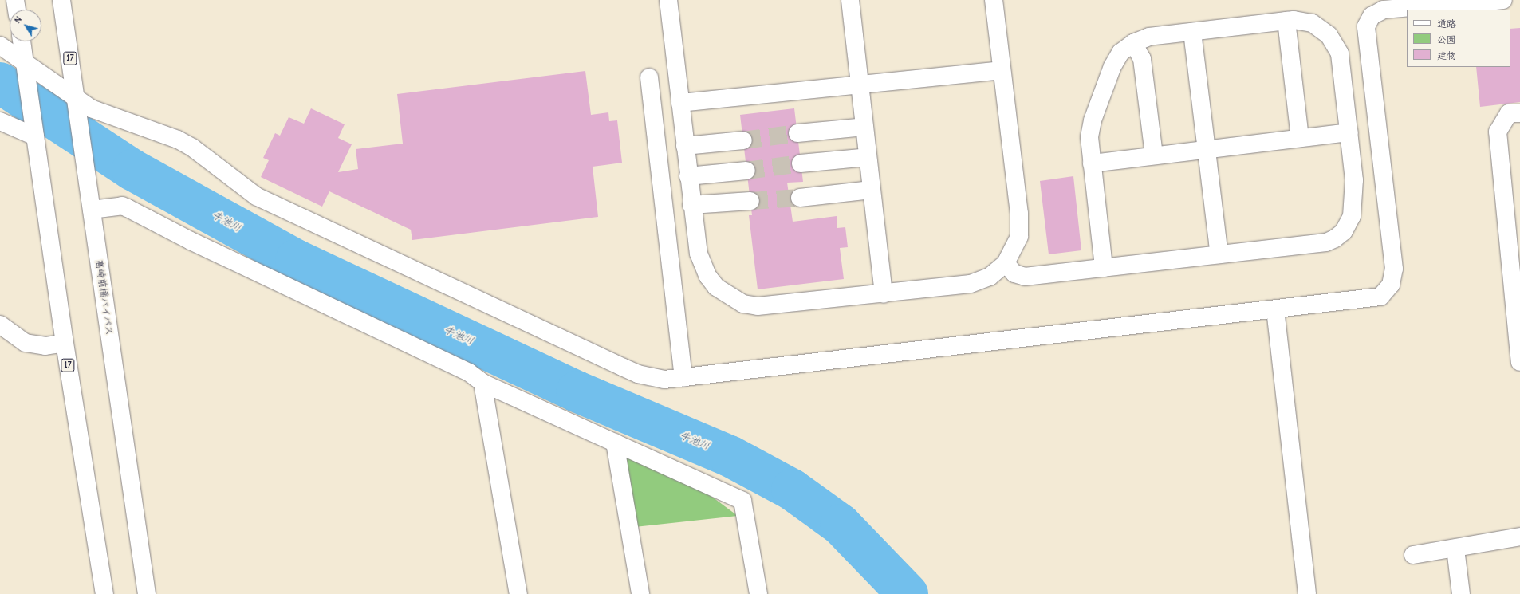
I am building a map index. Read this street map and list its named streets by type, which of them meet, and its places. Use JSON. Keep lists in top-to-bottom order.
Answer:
{
  "streets": {
    "main road": ["17", "高崎前橋バイパス"]
  },
  "water": ["牛池川"],
  "legend": ["道路", "公園", "建物"],
  "north": "top left"
}
